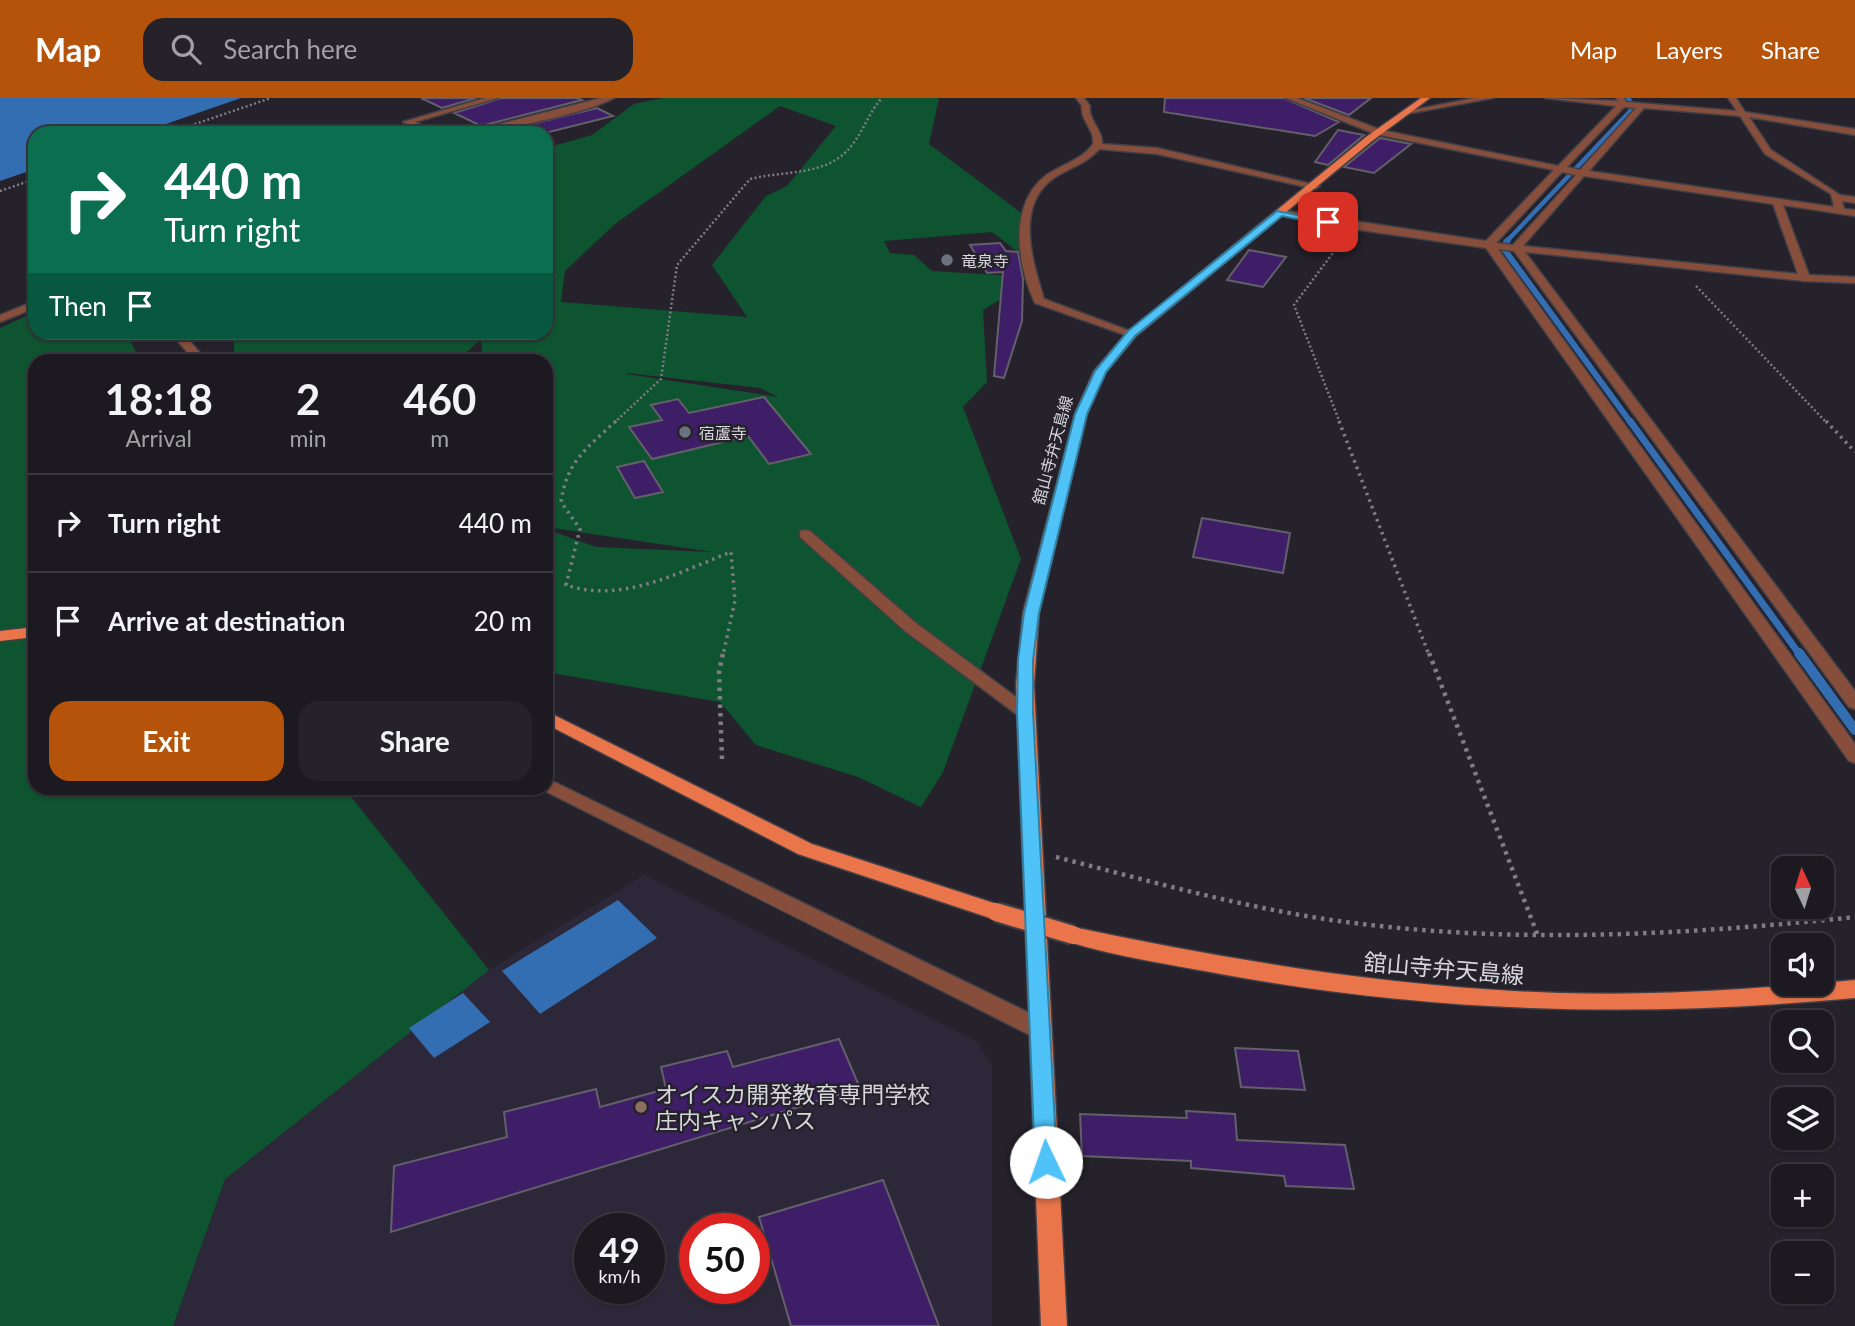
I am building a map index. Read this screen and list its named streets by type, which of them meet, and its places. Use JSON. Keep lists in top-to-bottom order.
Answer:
{
  "streets": {
    "main road": ["舘山寺弁天島線"]
  },
  "places": ["竜泉寺", "宿蘆寺", "オイスカ開発教育専門学校 庄内キャンパス"],
  "north": "top",
  "page": {
    "header": "Map",
    "search": "Search here",
    "nav": ["Map", "Layers", "Share"],
    "turn": ["440 m", "Turn right"],
    "then": "Then",
    "eta": [
      "18:18",
      "Arrival",
      "2",
      "min",
      "460",
      "m"
    ],
    "list": [
      {
        "name": "Turn right",
        "value": "440 m"
      },
      {
        "name": "Arrive at destination",
        "value": "20 m"
      }
    ],
    "buttons": ["Exit", "Share"],
    "map_buttons": ["+", "−"],
    "speed": "49 km/h",
    "limit": "50"
  }
}
